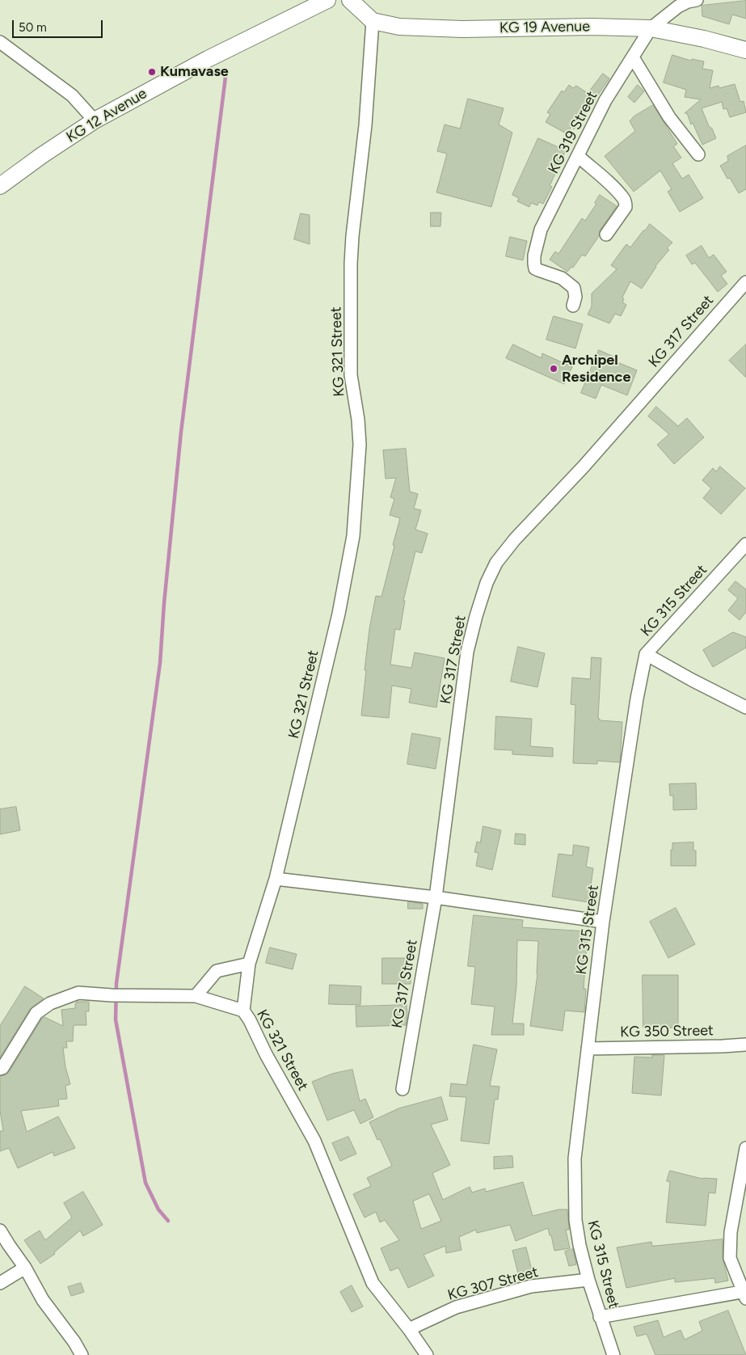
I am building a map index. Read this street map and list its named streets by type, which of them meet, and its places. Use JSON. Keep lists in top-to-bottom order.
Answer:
{
  "streets": {
    "main road": ["KG 19 Avenue", "KG 12 Avenue"],
    "street": [
      "KG 319 Street",
      "KG 317 Street",
      "KG 321 Street",
      "KG 315 Street",
      "KG 350 Street",
      "KG 307 Street"
    ]
  },
  "crossings": [
    ["KG 19 Avenue", "KG 319 Street"],
    ["KG 19 Avenue", "KG 321 Street"],
    ["KG 321 Street", "KG 307 Street"],
    ["KG 315 Street", "KG 350 Street"],
    ["KG 315 Street", "KG 307 Street"]
  ],
  "places": ["Kumavase", "Archipel Residence"],
  "scale_bar": "50 m"
}
